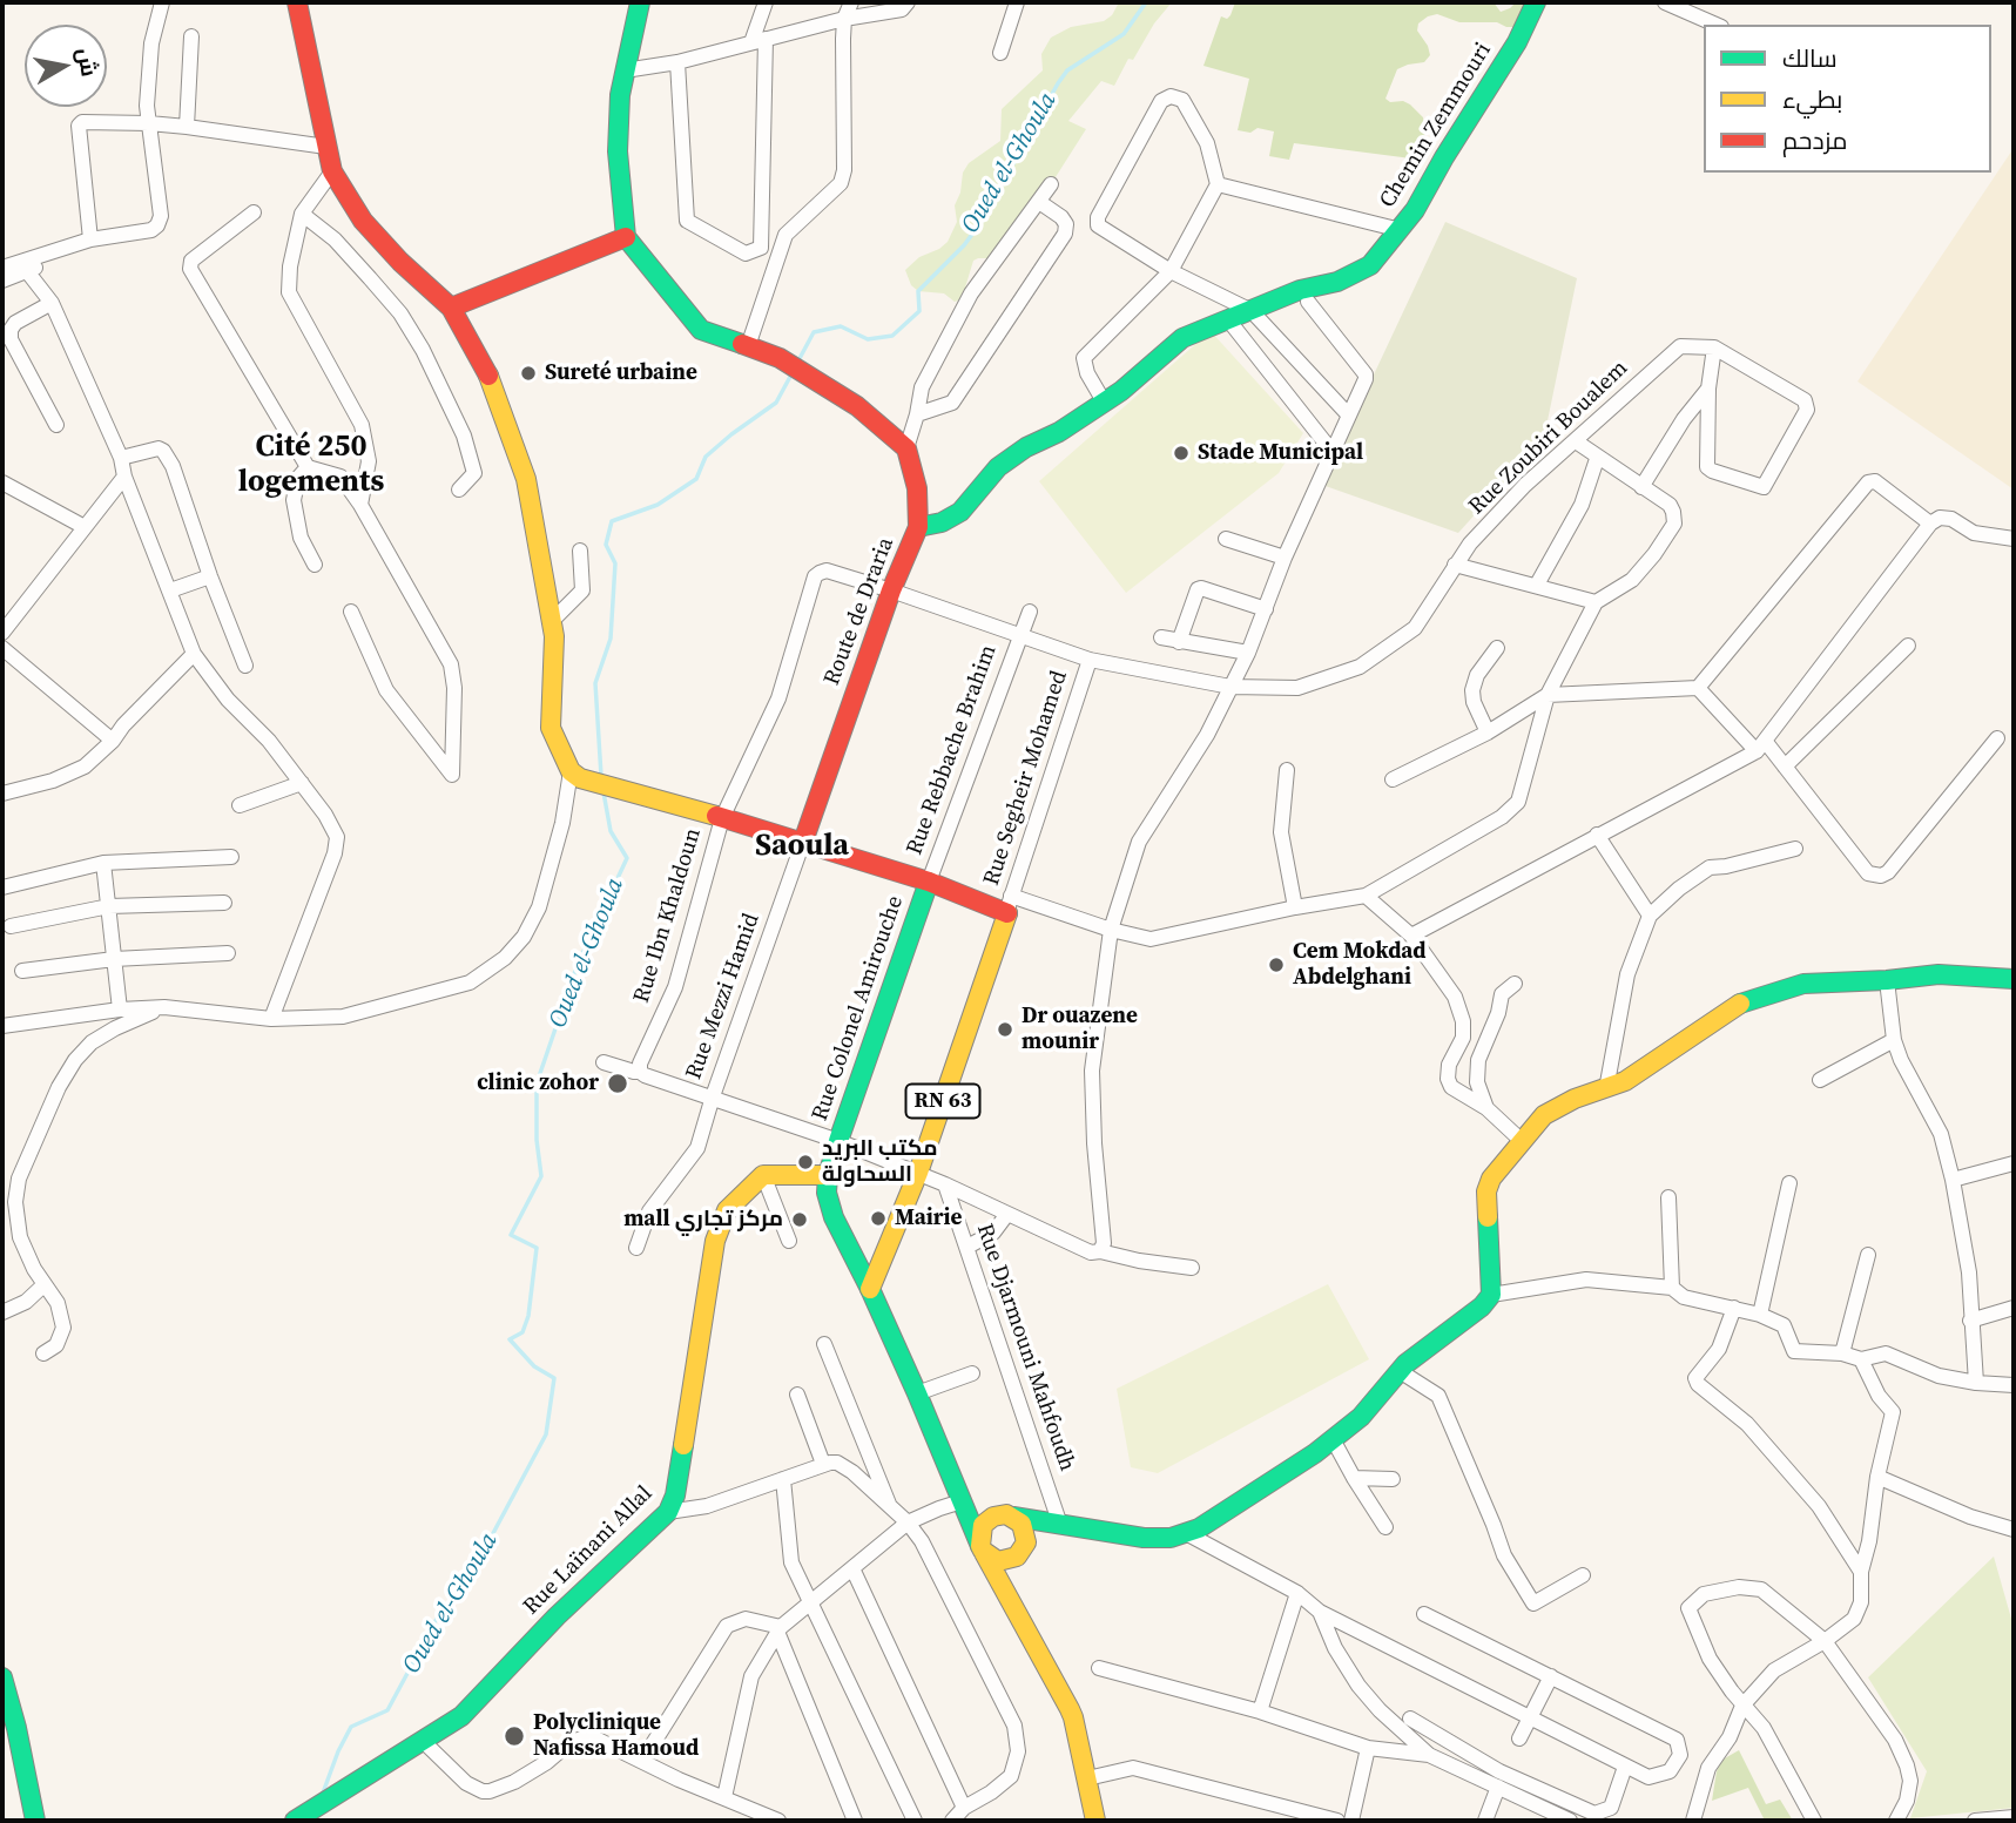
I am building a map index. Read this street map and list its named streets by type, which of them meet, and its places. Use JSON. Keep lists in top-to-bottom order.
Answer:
{
  "streets": {
    "main road": [
      "Chemin Zemmouri",
      "Route de Draria",
      "Rue Colonel Amirouche",
      "RN 63",
      "Rue Laïnani Allal"
    ],
    "street": [
      "Rue Zoubiri Boualem",
      "Rue Rebbache Brahim",
      "Rue Segheir Mohamed",
      "Rue Ibn Khaldoun",
      "Rue Mezzi Hamid",
      "Rue Djarmouni Mahfoudh"
    ]
  },
  "crossings": [
    ["Chemin Zemmouri", "Route de Draria"],
    ["Rue Zoubiri Boualem", "Route de Draria"],
    ["Rue Zoubiri Boualem", "Rue Rebbache Brahim"],
    ["Rue Zoubiri Boualem", "Rue Segheir Mohamed"],
    ["Rue Zoubiri Boualem", "Rue Ibn Khaldoun"],
    ["Route de Draria", "Rue Ibn Khaldoun"],
    ["Route de Draria", "Rue Mezzi Hamid"],
    ["Rue Rebbache Brahim", "Rue Colonel Amirouche"],
    ["Rue Segheir Mohamed", "RN 63"],
    ["Rue Ibn Khaldoun", "Rue Mezzi Hamid"],
    ["Rue Colonel Amirouche", "RN 63"]
  ],
  "districts": ["Cité 250 logements", "Saoula"],
  "water": ["Oued el-Ghoula"],
  "places": [
    "Sureté urbaine",
    "Stade Municipal",
    "Cem Mokdad Abdelghani",
    "Dr ouazene mounir",
    "clinic zohor",
    "مكتب البريد السحاولة",
    "Mairie",
    "mall مركز تجاري",
    "Polyclinique Nafissa Hamoud"
  ],
  "legend": ["سالك", "بطيء", "مزدحم"],
  "north": "right"
}
